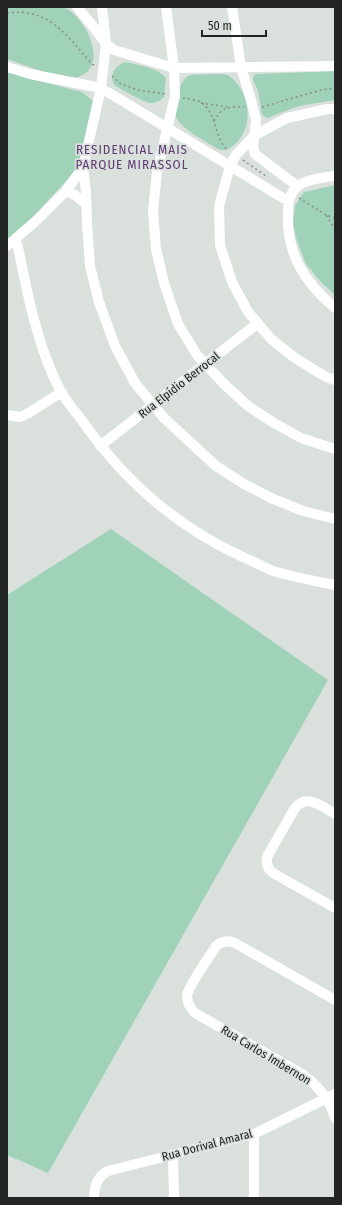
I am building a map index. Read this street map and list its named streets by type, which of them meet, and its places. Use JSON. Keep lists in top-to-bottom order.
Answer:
{
  "streets": {
    "street": ["Rua Elpídio Berrocal", "Rua Carlos Imbernon", "Rua Dorival Amaral"]
  },
  "crossings": [
    ["Rua Carlos Imbernon", "Rua Dorival Amaral"]
  ],
  "districts": ["RESIDENCIAL MAIS PARQUE MIRASSOL"],
  "scale_bar": "50 m"
}
